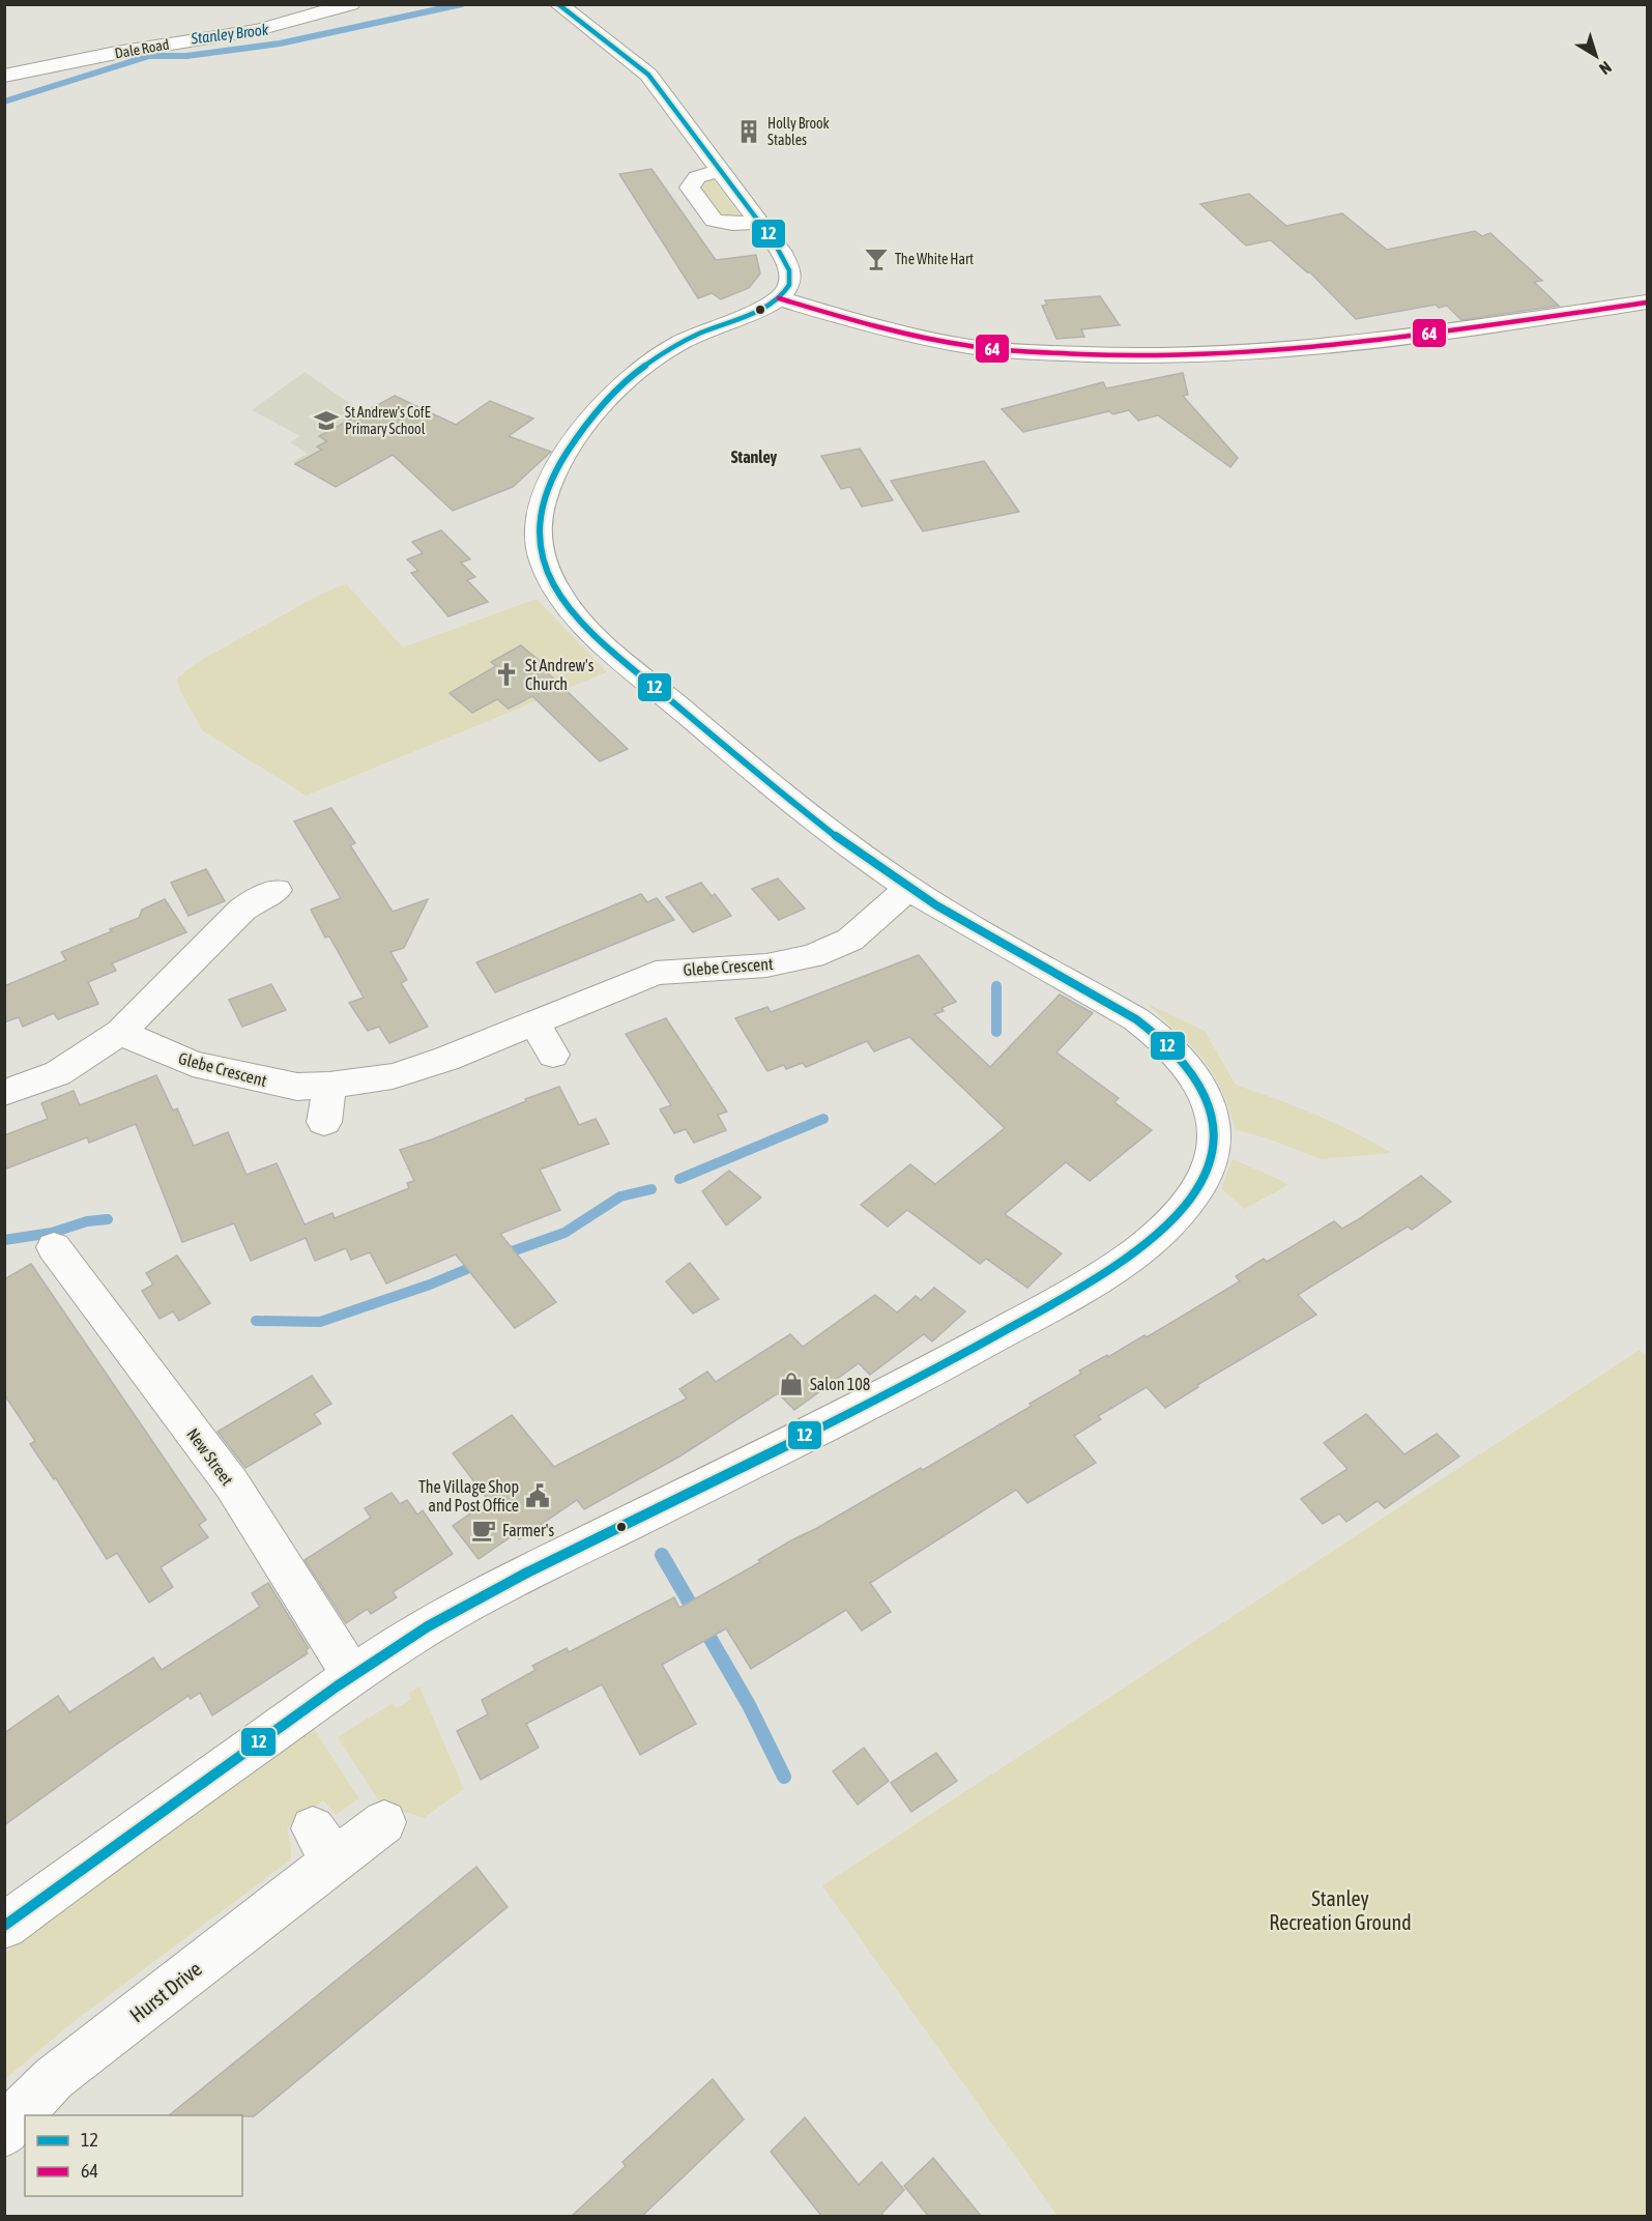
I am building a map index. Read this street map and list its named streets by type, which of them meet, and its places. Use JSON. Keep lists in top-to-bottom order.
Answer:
{
  "streets": {
    "street": [
      "Dale Road",
      "Glebe Crescent",
      "New Street",
      "Hurst Drive"
    ]
  },
  "districts": ["Stanley"],
  "water": ["Stanley Brook"],
  "parks": ["Stanley Recreation Ground"],
  "places": {
    "building": ["Holly Brook Stables"],
    "bar": ["The White Hart"],
    "school or university": ["St Andrew's CofE Primary School"],
    "church": ["St Andrew's Church"],
    "shop": ["Salon 108"],
    "public building": ["The Village Shop and Post Office"],
    "cafe": ["Farmer's"]
  },
  "lines": ["transit line 12", "transit line 64"],
  "legend": ["12", "64"],
  "north": "bottom right"
}
